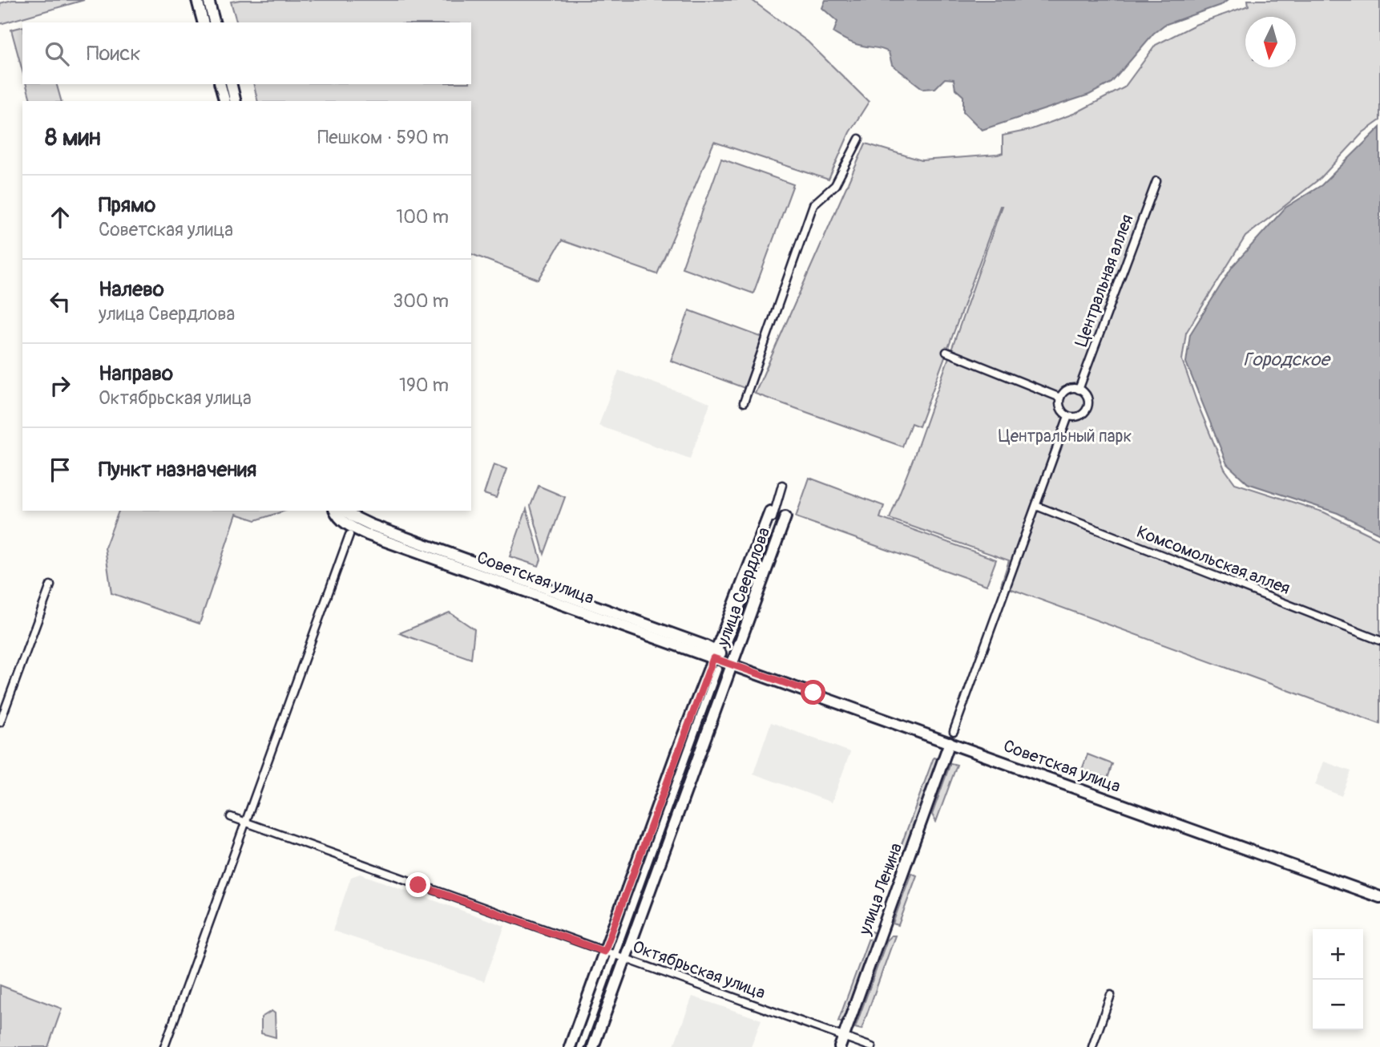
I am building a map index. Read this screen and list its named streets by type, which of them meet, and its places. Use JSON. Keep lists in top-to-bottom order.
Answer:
{
  "streets": {
    "main road": ["Советская улица", "улица Свердлова", "улица Ленина"],
    "street": ["Центральная аллея", "Комсомольская аллея", "Октябрьская улица"]
  },
  "crossings": [
    ["Советская улица", "улица Свердлова"],
    ["Советская улица", "улица Ленина"],
    ["улица Свердлова", "Октябрьская улица"],
    ["улица Ленина", "Октябрьская улица"]
  ],
  "water": ["Городское"],
  "parks": ["Центральный парк"],
  "north": "bottom",
  "page": {
    "search": "Поиск",
    "heading": ["8 мин", "Пешком · 590 m"],
    "list": [
      ["Прямо", "Советская улица", "100 m"],
      ["Налево", "улица Свердлова", "300 m"],
      ["Направо", "Октябрьская улица", "190 m"],
      "Пункт назначения"
    ],
    "map_buttons": ["+", "−"]
  }
}
